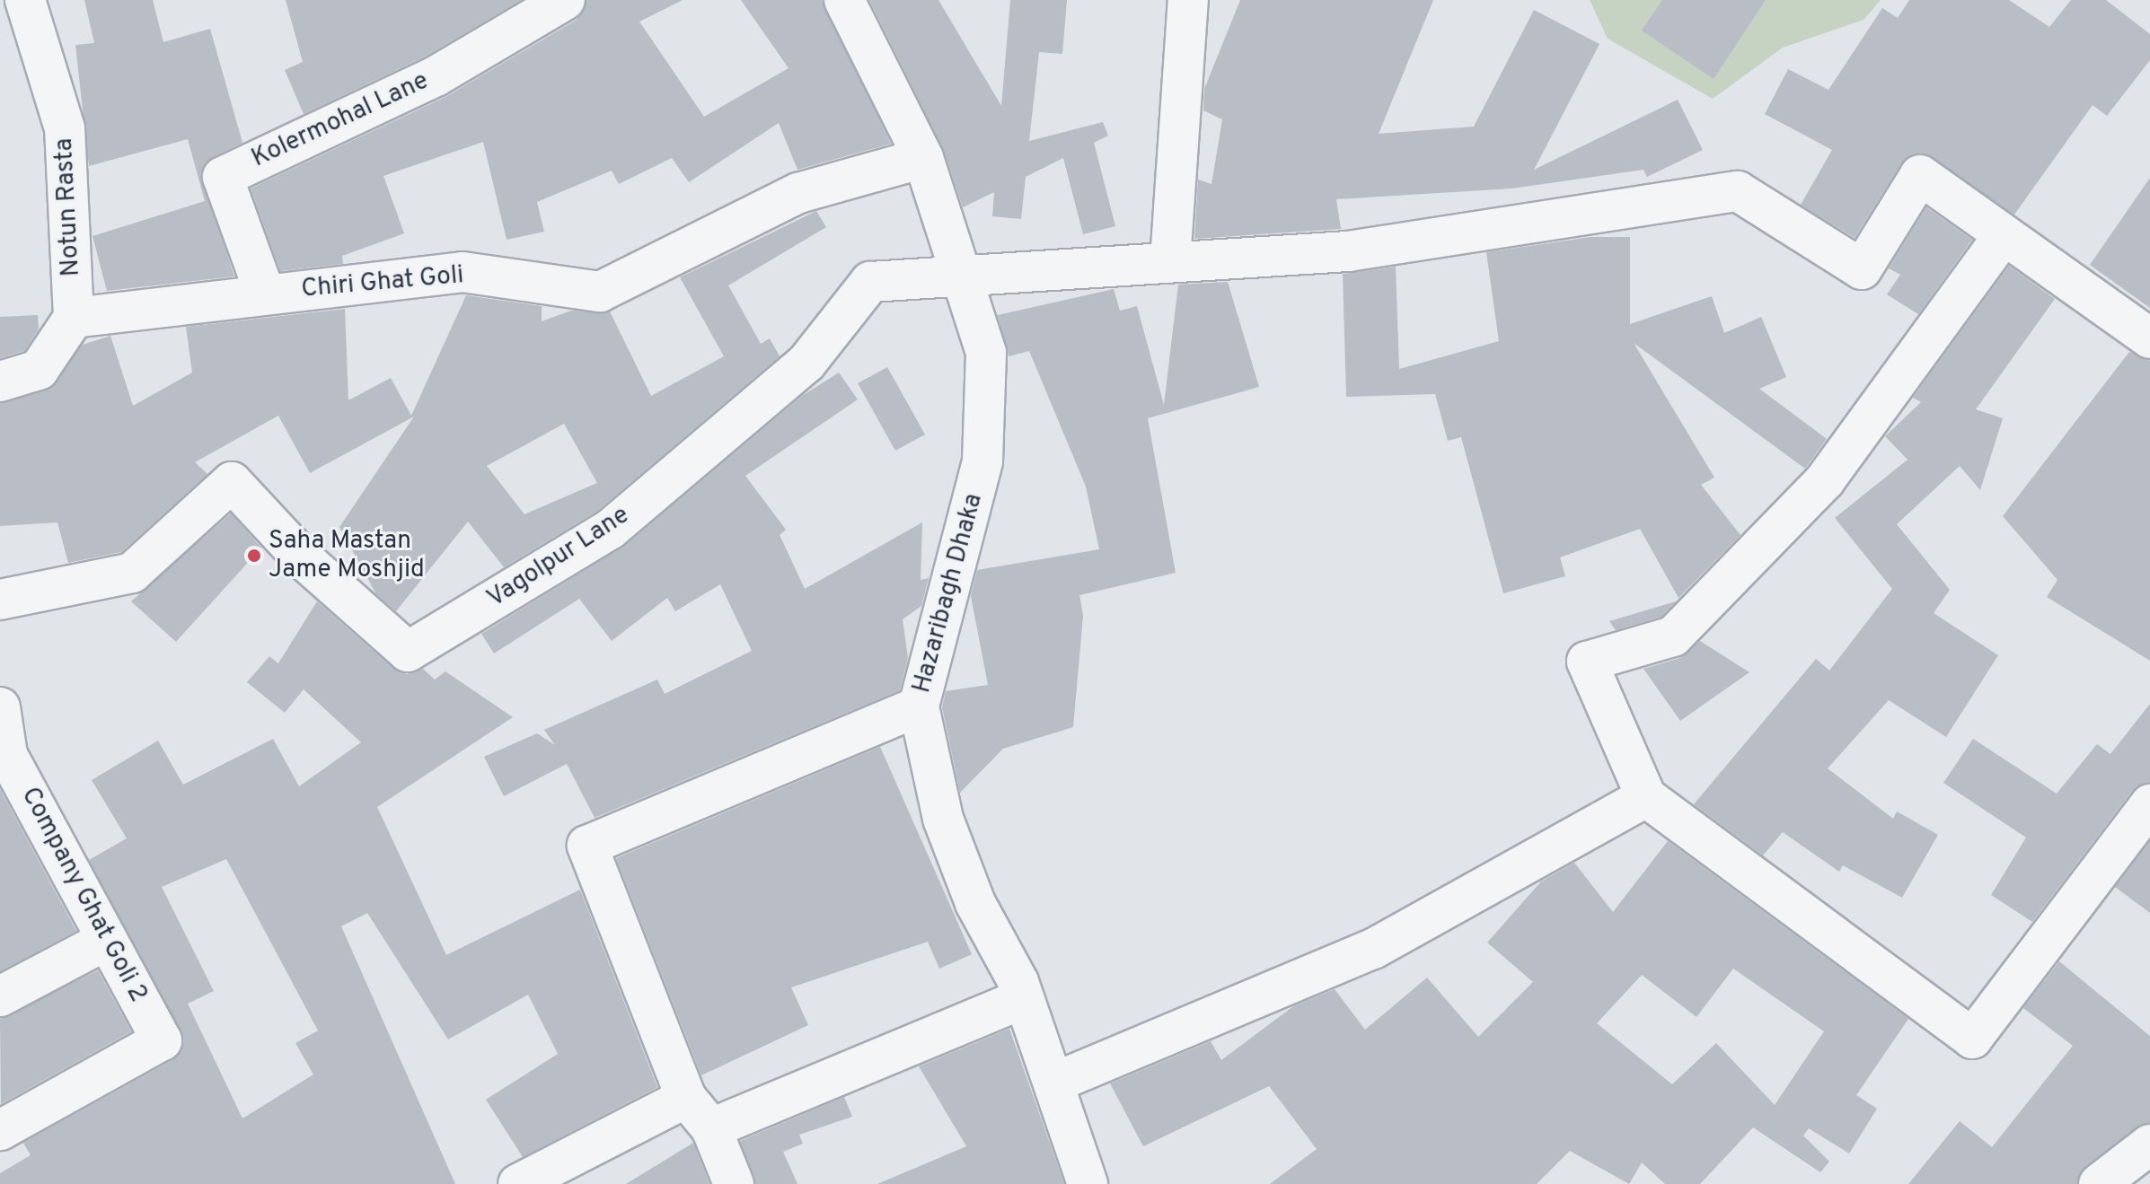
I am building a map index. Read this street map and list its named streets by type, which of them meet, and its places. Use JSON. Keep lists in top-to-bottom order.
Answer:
{
  "streets": {
    "street": [
      "Kolermohal Lane",
      "Notun Rasta",
      "Chiri Ghat Goli",
      "Vagolpur Lane",
      "Hazaribagh Dhaka",
      "Company Ghat Goli 2"
    ]
  },
  "crossings": [
    ["Kolermohal Lane", "Chiri Ghat Goli"],
    ["Notun Rasta", "Chiri Ghat Goli"],
    ["Chiri Ghat Goli", "Hazaribagh Dhaka"],
    ["Vagolpur Lane", "Hazaribagh Dhaka"]
  ],
  "places": ["Saha Mastan Jame Moshjid"]
}
